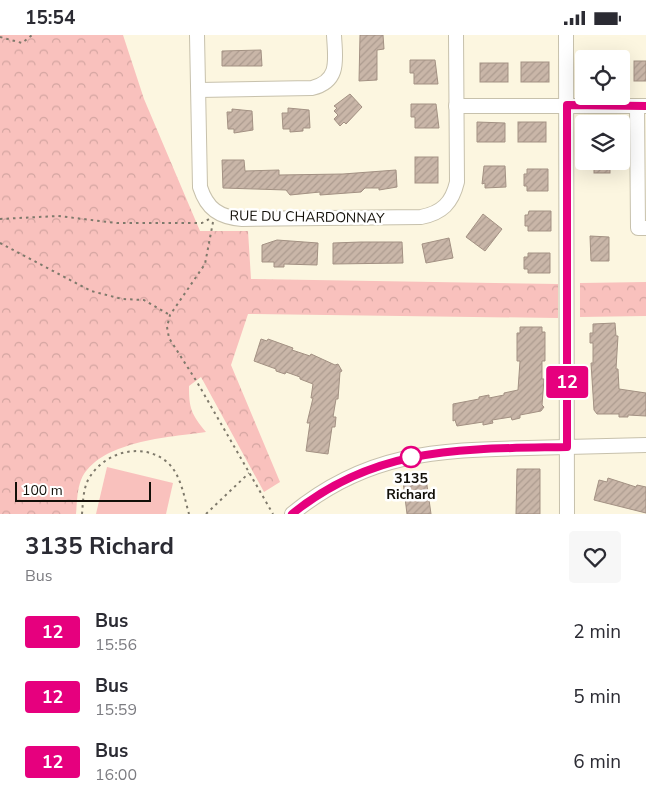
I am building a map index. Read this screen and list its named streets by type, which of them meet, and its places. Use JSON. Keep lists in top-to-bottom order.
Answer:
{
  "streets": {
    "street": ["RUE DU CHARDONNAY"]
  },
  "places": ["3135 Richard"],
  "lines": ["bus line 12"],
  "scale_bar": "100 m",
  "page": {
    "status": "15:54",
    "on_map": "12",
    "scale": "100 m",
    "heading": ["3135 Richard", "Bus"],
    "list": [
      {
        "mark": "12",
        "name": "Bus",
        "note": "15:56",
        "value": "2 min"
      },
      {
        "mark": "12",
        "name": "Bus",
        "note": "15:59",
        "value": "5 min"
      },
      {
        "mark": "12",
        "name": "Bus",
        "note": "16:00",
        "value": "6 min"
      }
    ]
  }
}
